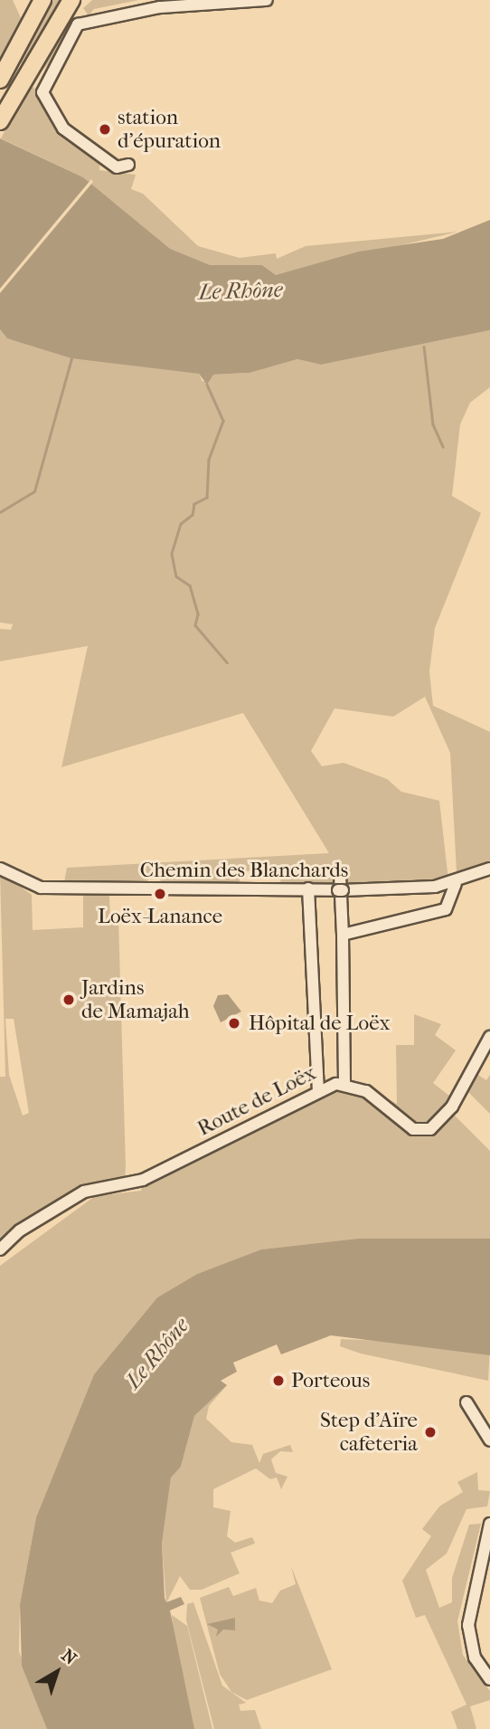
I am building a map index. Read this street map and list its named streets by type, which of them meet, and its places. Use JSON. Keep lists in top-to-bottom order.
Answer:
{
  "streets": {
    "street": ["Chemin des Blanchards", "Route de Loëx"]
  },
  "water": ["Le Rhône"],
  "places": [
    "station d'épuration",
    "Loëx-Lanance",
    "Jardins de Mamajah",
    "Hôpital de Loëx",
    "Porteous",
    "Step d'Aïre cafeteria"
  ],
  "north": "top right"
}
